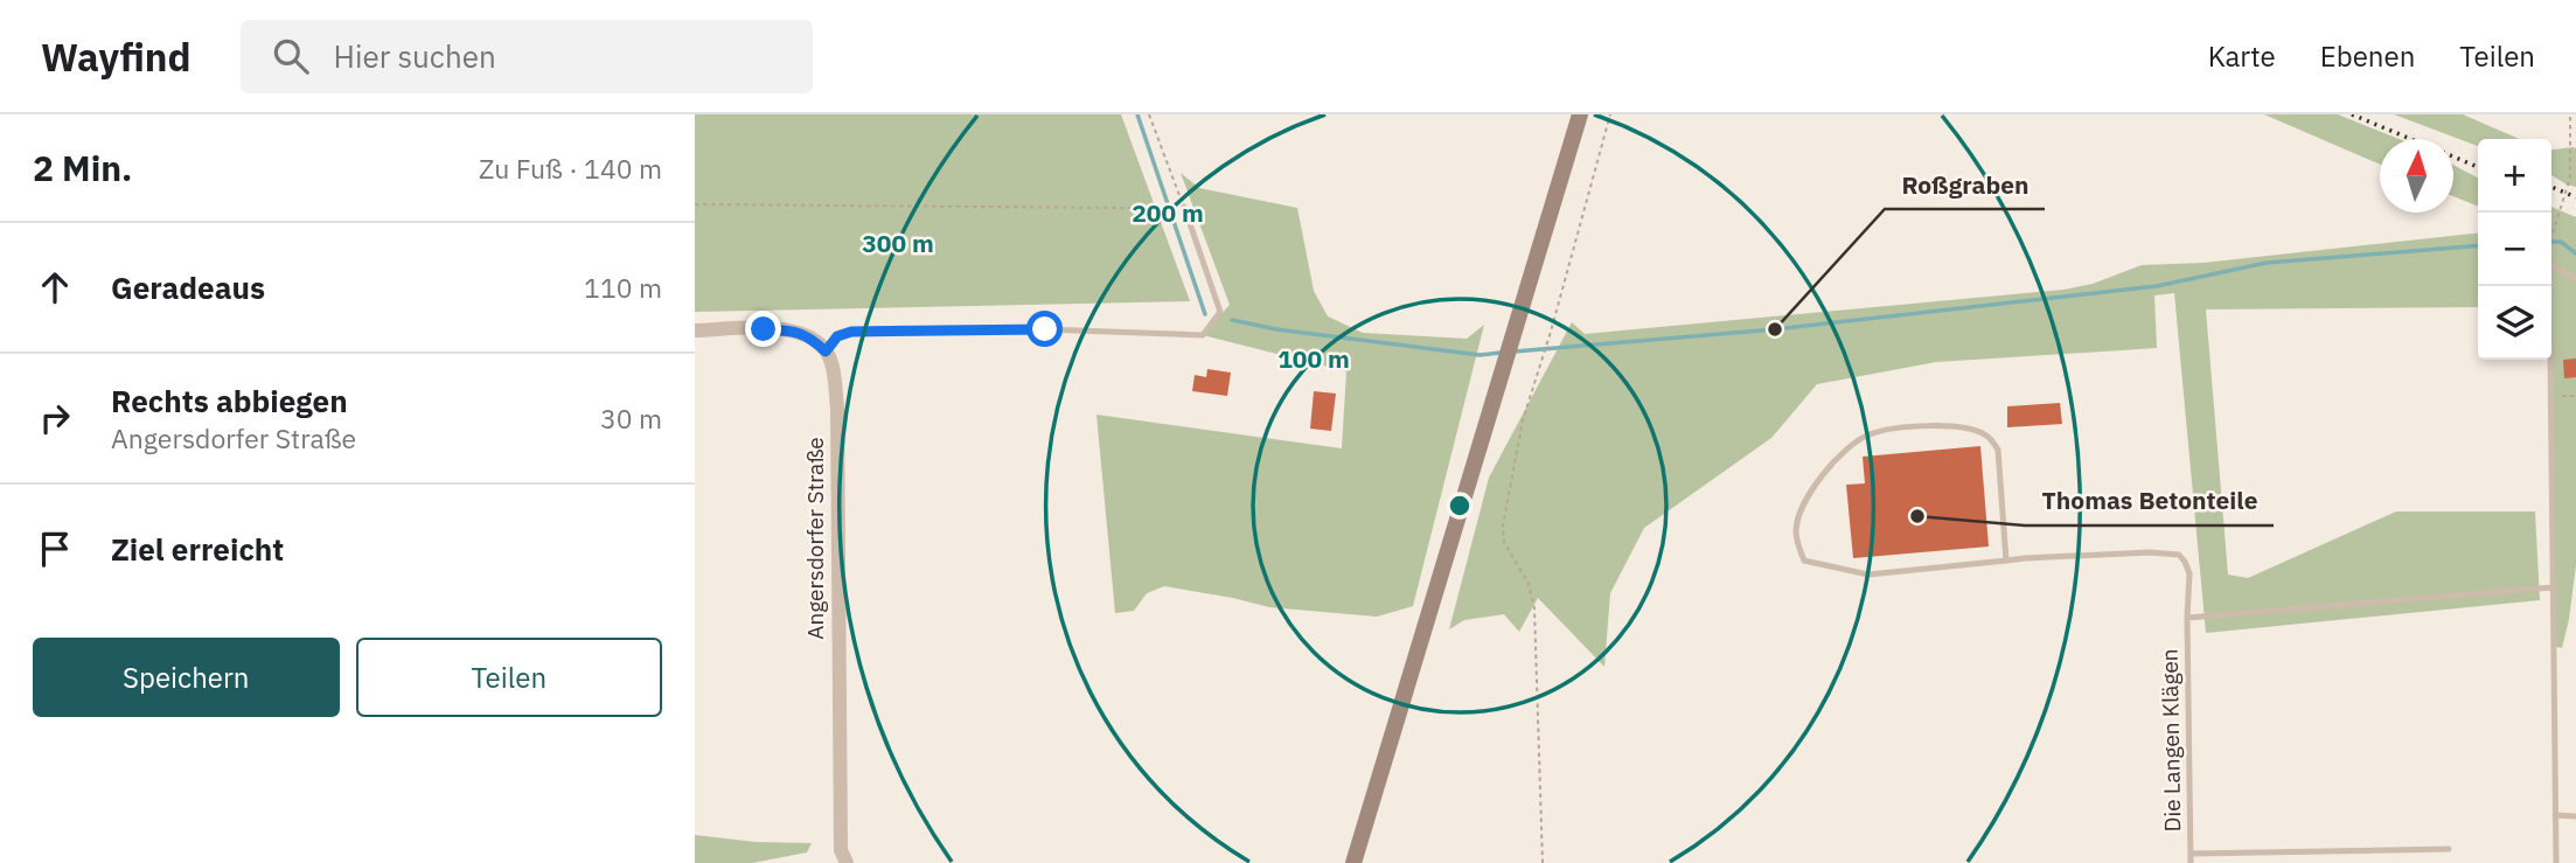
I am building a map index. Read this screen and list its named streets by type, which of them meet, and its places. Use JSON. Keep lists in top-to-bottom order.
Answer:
{
  "streets": {
    "street": ["Angersdorfer Straße"],
    "lane": ["Die Langen Klägen"]
  },
  "places": ["Roßgraben", "Thomas Betonteile"],
  "north": "top",
  "page": {
    "header": "Wayfind",
    "search": "Hier suchen",
    "nav": ["Karte", "Ebenen", "Teilen"],
    "heading": ["2 Min.", "Zu Fuß · 140 m"],
    "map_buttons": ["+", "−"],
    "list": [
      ["Geradeaus", "110 m"],
      ["Rechts abbiegen", "Angersdorfer Straße", "30 m"],
      "Ziel erreicht"
    ],
    "buttons": ["Speichern", "Teilen"]
  },
  "rings": ["200 m", "300 m", "100 m"]
}
